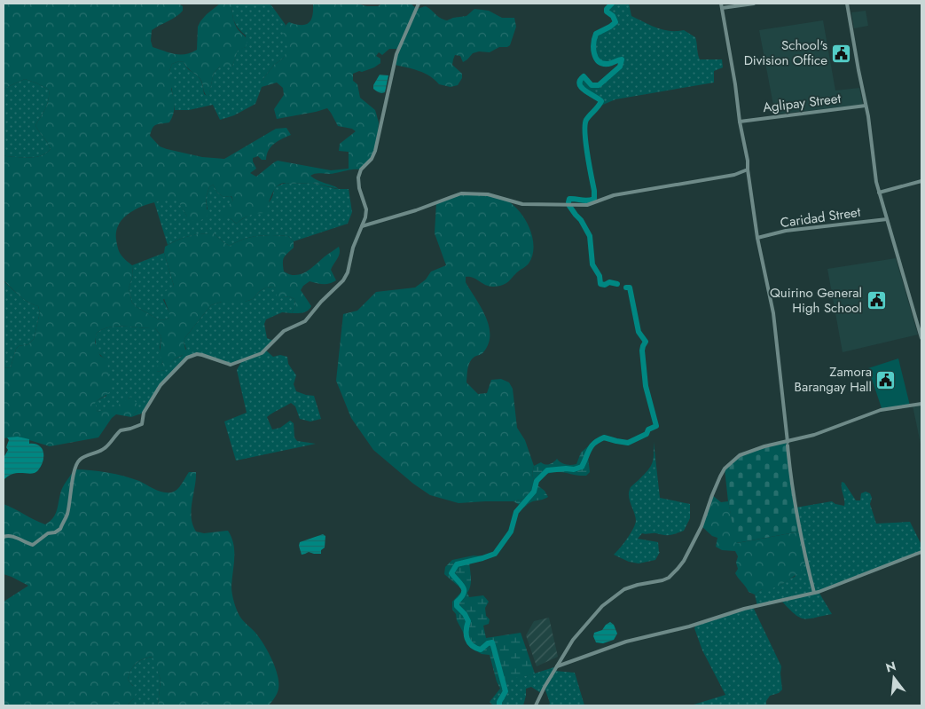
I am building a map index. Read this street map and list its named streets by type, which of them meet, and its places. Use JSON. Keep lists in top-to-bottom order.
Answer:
{
  "streets": {
    "street": ["Aglipay Street", "Caridad Street"]
  },
  "places": {
    "public building": ["School's Division Office", "Quirino General High School", "Zamora Barangay Hall"]
  },
  "north": "top"
}
